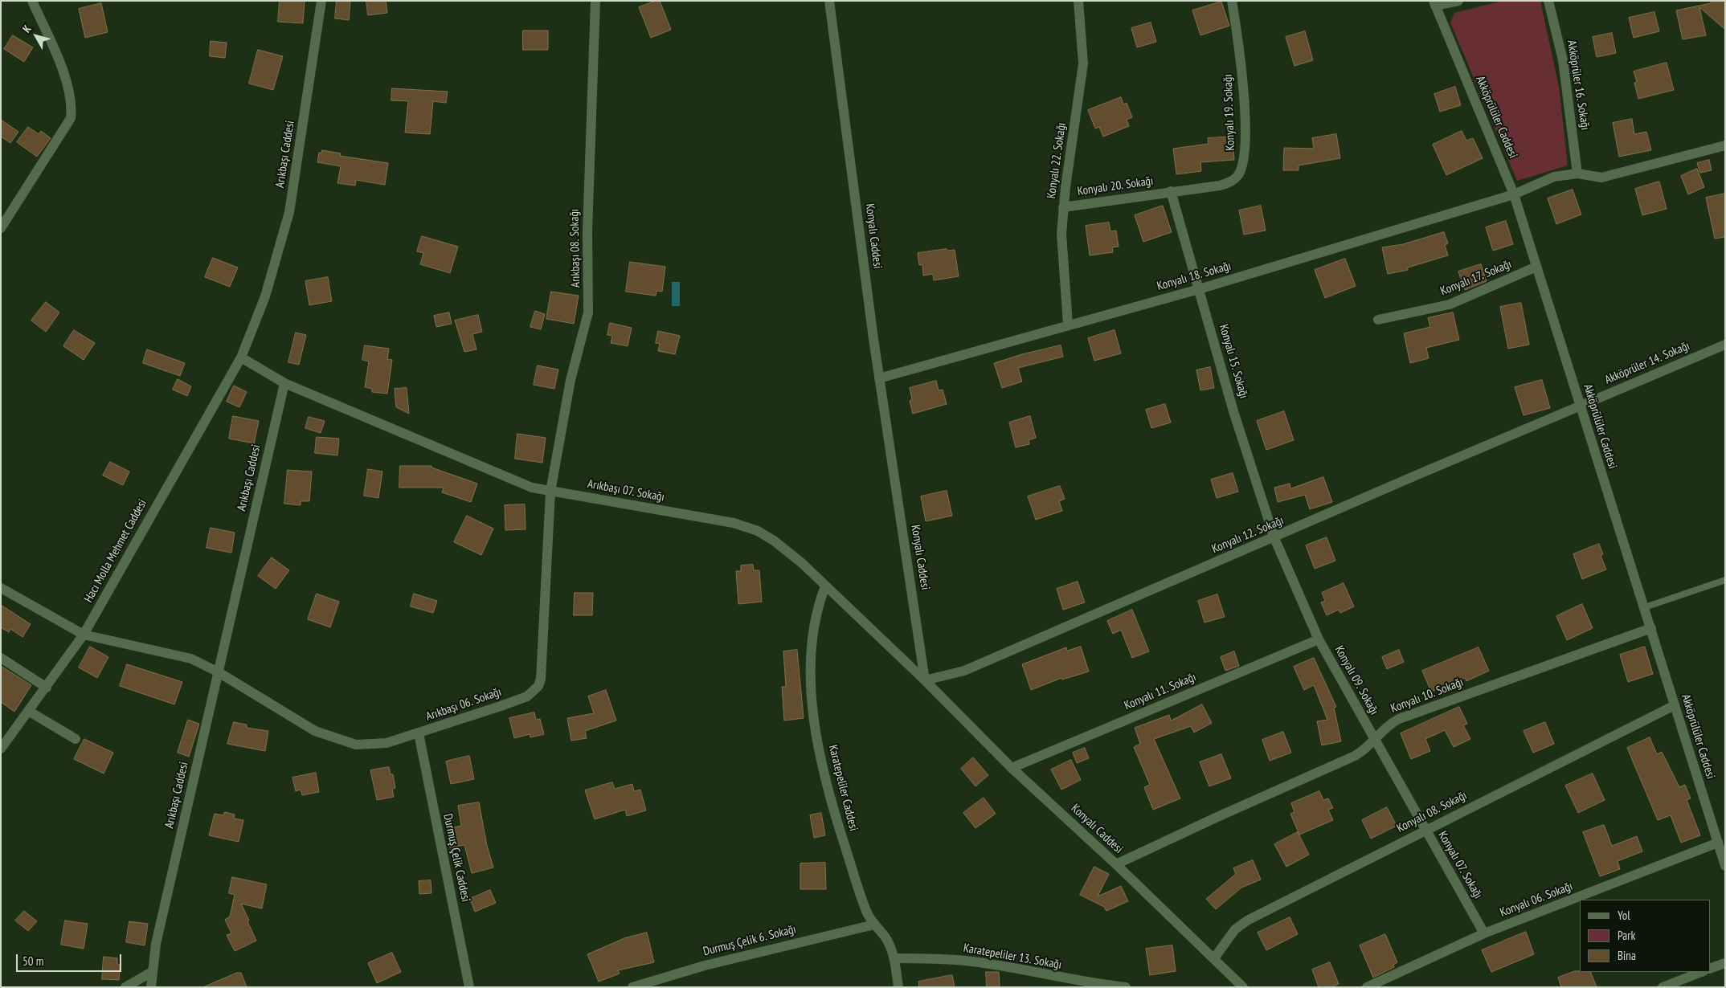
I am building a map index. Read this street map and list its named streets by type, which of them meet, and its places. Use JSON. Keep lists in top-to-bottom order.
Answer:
{
  "streets": {
    "street": [
      "Akköprüler 16. Sokağı",
      "Konyalı 19. Sokağı",
      "Akköprülüler Caddesi",
      "Arıkbaşı Caddesi",
      "Konyalı 22. Sokağı",
      "Konyalı 20. Sokağı",
      "Konyalı Caddesi",
      "Arıkbaşı 08. Sokağı",
      "Konyalı 18. Sokağı",
      "Konyalı 17. Sokağı",
      "Konyalı 15. Sokağı",
      "Akköprüler 14. Sokağı",
      "Arıkbaşı 07. Sokağı",
      "Konyalı 12. Sokağı",
      "Hacı Molla Mehmet Caddesi",
      "Konyalı 09. Sokağı",
      "Konyalı 11. Sokağı",
      "Konyalı 10. Sokağı",
      "Arıkbaşı 06. Sokağı",
      "Karatepeliler Caddesi",
      "Konyalı 08. Sokağı",
      "Durmuş Çelik Caddesi",
      "Konyalı 07. Sokağı",
      "Konyalı 06. Sokağı",
      "Durmuş Çelik 6. Sokağı",
      "Karatepeliler 13. Sokağı"
    ]
  },
  "crossings": [
    ["Akköprüler 16. Sokağı", "Konyalı 18. Sokağı"],
    ["Konyalı 19. Sokağı", "Konyalı 20. Sokağı"],
    ["Konyalı 19. Sokağı", "Konyalı 15. Sokağı"],
    ["Akköprülüler Caddesi", "Konyalı 18. Sokağı"],
    ["Akköprülüler Caddesi", "Konyalı 17. Sokağı"],
    ["Akköprülüler Caddesi", "Akköprüler 14. Sokağı"],
    ["Akköprülüler Caddesi", "Konyalı 12. Sokağı"],
    ["Akköprülüler Caddesi", "Konyalı 10. Sokağı"],
    ["Akköprülüler Caddesi", "Konyalı 08. Sokağı"],
    ["Akköprülüler Caddesi", "Konyalı 06. Sokağı"],
    ["Arıkbaşı Caddesi", "Arıkbaşı 07. Sokağı"],
    ["Arıkbaşı Caddesi", "Hacı Molla Mehmet Caddesi"],
    ["Arıkbaşı Caddesi", "Arıkbaşı 06. Sokağı"],
    ["Konyalı 22. Sokağı", "Konyalı 20. Sokağı"],
    ["Konyalı 22. Sokağı", "Konyalı 18. Sokağı"],
    ["Konyalı 20. Sokağı", "Konyalı 15. Sokağı"],
    ["Konyalı Caddesi", "Konyalı 18. Sokağı"],
    ["Konyalı Caddesi", "Arıkbaşı 07. Sokağı"],
    ["Konyalı Caddesi", "Konyalı 12. Sokağı"],
    ["Konyalı Caddesi", "Konyalı 11. Sokağı"],
    ["Konyalı Caddesi", "Konyalı 10. Sokağı"],
    ["Konyalı Caddesi", "Konyalı 08. Sokağı"],
    ["Arıkbaşı 08. Sokağı", "Arıkbaşı 07. Sokağı"],
    ["Arıkbaşı 08. Sokağı", "Arıkbaşı 06. Sokağı"],
    ["Konyalı 18. Sokağı", "Konyalı 15. Sokağı"],
    ["Konyalı 15. Sokağı", "Konyalı 12. Sokağı"],
    ["Konyalı 15. Sokağı", "Konyalı 09. Sokağı"],
    ["Akköprüler 14. Sokağı", "Konyalı 12. Sokağı"],
    ["Arıkbaşı 07. Sokağı", "Konyalı 12. Sokağı"],
    ["Arıkbaşı 07. Sokağı", "Arıkbaşı 06. Sokağı"],
    ["Arıkbaşı 07. Sokağı", "Karatepeliler Caddesi"],
    ["Konyalı 12. Sokağı", "Konyalı 09. Sokağı"],
    ["Hacı Molla Mehmet Caddesi", "Arıkbaşı 06. Sokağı"],
    ["Konyalı 09. Sokağı", "Konyalı 11. Sokağı"],
    ["Konyalı 09. Sokağı", "Konyalı 10. Sokağı"],
    ["Konyalı 09. Sokağı", "Konyalı 08. Sokağı"],
    ["Konyalı 09. Sokağı", "Konyalı 07. Sokağı"],
    ["Arıkbaşı 06. Sokağı", "Durmuş Çelik Caddesi"],
    ["Karatepeliler Caddesi", "Durmuş Çelik 6. Sokağı"],
    ["Karatepeliler Caddesi", "Karatepeliler 13. Sokağı"],
    ["Konyalı 08. Sokağı", "Konyalı 07. Sokağı"],
    ["Konyalı 07. Sokağı", "Konyalı 06. Sokağı"]
  ],
  "legend": ["Yol", "Park", "Bina"],
  "scale_bar": "50 m",
  "north": "top left"
}
